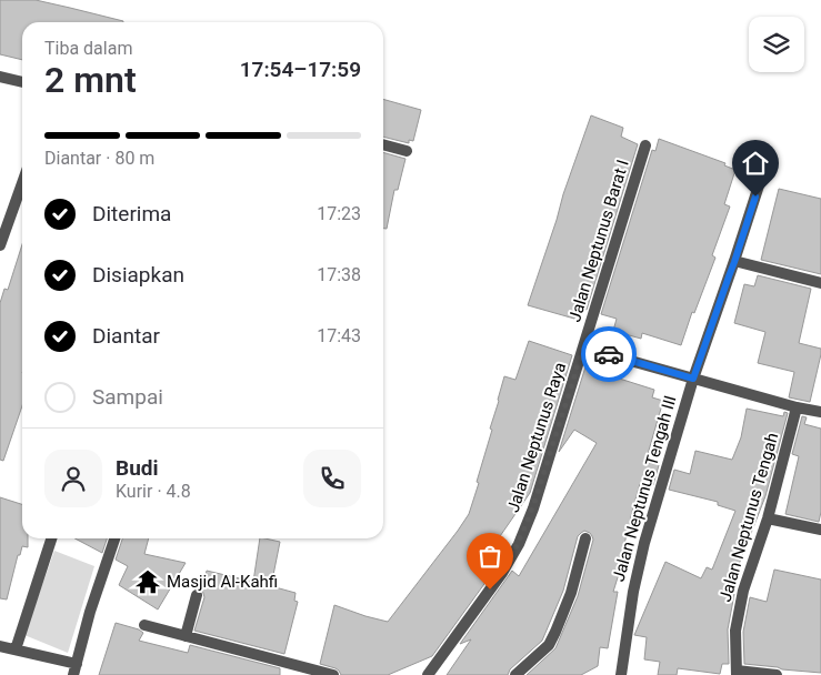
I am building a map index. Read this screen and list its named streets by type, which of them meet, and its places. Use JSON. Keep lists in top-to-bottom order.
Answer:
{
  "streets": {
    "street": [
      "Jalan Neptunus Barat I",
      "Jalan Neptunus Raya",
      "Jalan Neptunus Tengah III",
      "Jalan Neptunus Tengah"
    ]
  },
  "crossings": [
    ["Jalan Neptunus Barat I", "Jalan Neptunus Raya"]
  ],
  "places": {
    "temple": ["Masjid Al-Kahfi"]
  },
  "page": {
    "heading": ["2 mnt", "Tiba dalam", "17:54–17:59"],
    "panel": ["Budi", "Kurir · 4.8"],
    "bar": "Diantar · 80 m",
    "list": [
      ["Diterima", "17:23"],
      ["Disiapkan", "17:38"],
      ["Diantar", "17:43"],
      "Sampai"
    ]
  }
}
